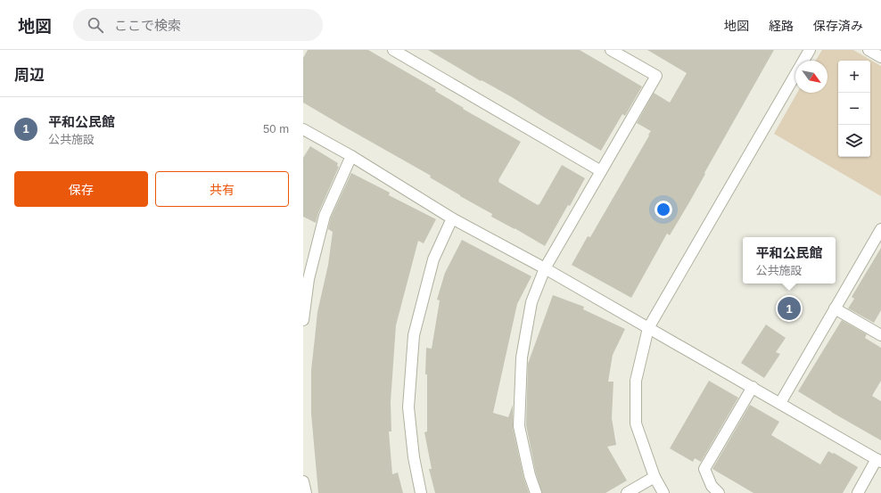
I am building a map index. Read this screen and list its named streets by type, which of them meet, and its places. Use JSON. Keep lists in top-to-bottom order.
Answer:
{
  "north": "bottom right",
  "page": {
    "header": "地図",
    "search": "ここで検索",
    "nav": ["地図", "経路", "保存済み"],
    "heading": "周辺",
    "map_buttons": ["+", "−"],
    "list": [
      {
        "mark": "1",
        "name": "平和公民館",
        "note": "公共施設",
        "value": "50 m"
      }
    ],
    "buttons": ["保存", "共有"],
    "popup": ["平和公民館", "公共施設"],
    "pins": "1"
  }
}
